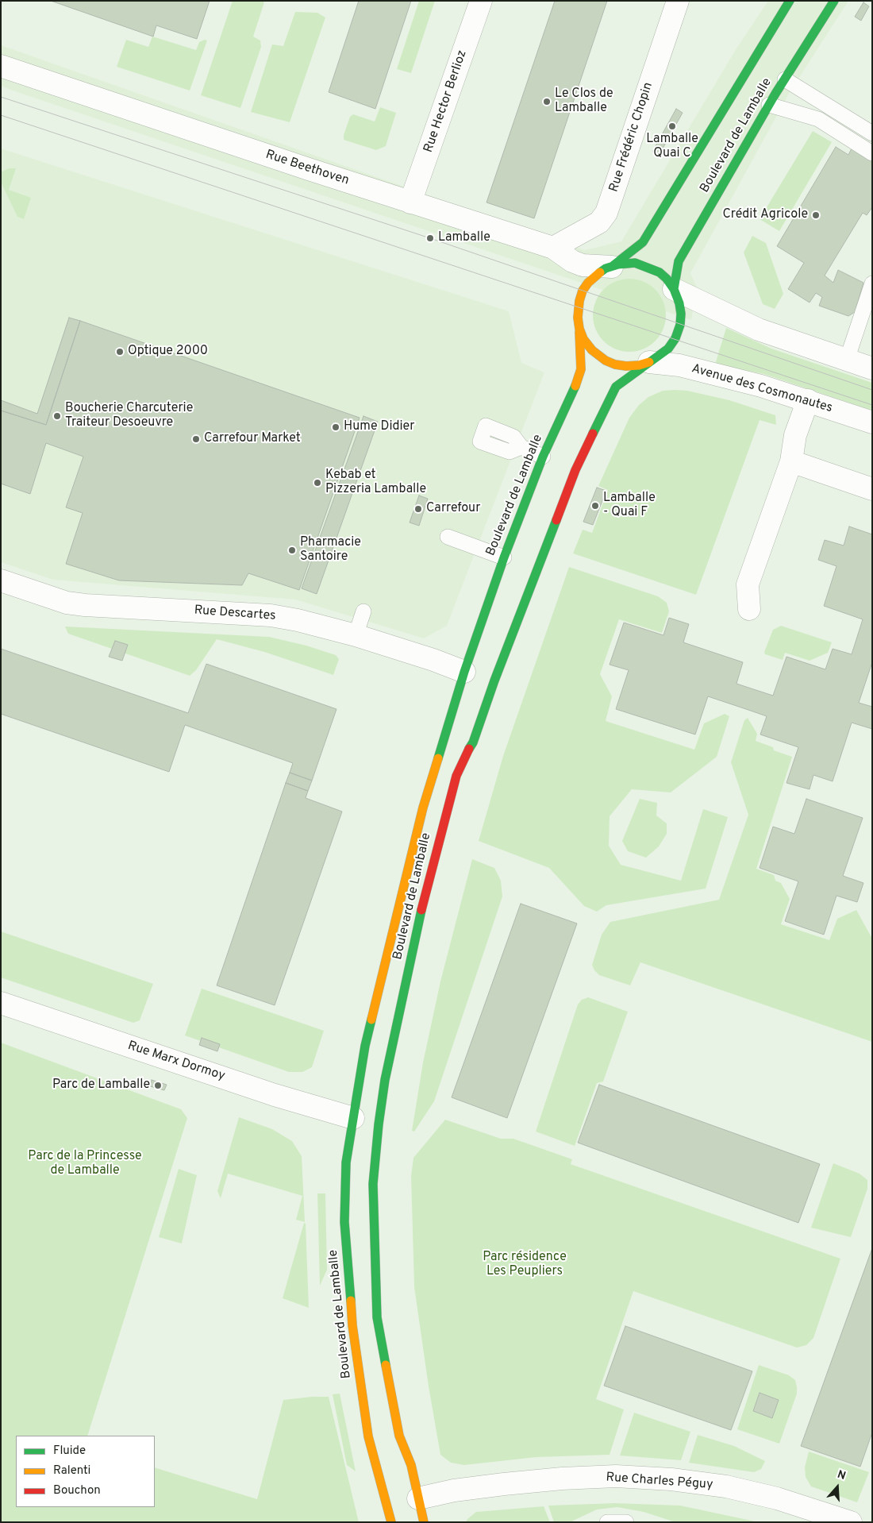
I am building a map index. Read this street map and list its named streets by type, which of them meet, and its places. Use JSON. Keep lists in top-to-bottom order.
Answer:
{
  "streets": {
    "street": [
      "Rue Hector Berlioz",
      "Boulevard de Lamballe",
      "Rue Frédéric Chopin",
      "Rue Beethoven",
      "Avenue des Cosmonautes",
      "Rue Descartes",
      "Rue Marx Dormoy",
      "Rue Charles Péguy"
    ]
  },
  "crossings": [
    ["Rue Hector Berlioz", "Rue Beethoven"],
    ["Boulevard de Lamballe", "Rue Beethoven"],
    ["Boulevard de Lamballe", "Avenue des Cosmonautes"],
    ["Boulevard de Lamballe", "Rue Descartes"],
    ["Boulevard de Lamballe", "Rue Marx Dormoy"],
    ["Boulevard de Lamballe", "Rue Charles Péguy"],
    ["Rue Frédéric Chopin", "Rue Beethoven"],
    ["Rue Beethoven", "Avenue des Cosmonautes"]
  ],
  "parks": ["Parc de la Princesse de Lamballe", "Parc résidence Les Peupliers"],
  "places": [
    "Le Clos de Lamballe",
    "Lamballe Quai C",
    "Crédit Agricole",
    "Lamballe",
    "Optique 2000",
    "Boucherie Charcuterie Traiteur Desoeuvre",
    "Hume Didier",
    "Carrefour Market",
    "Kebab et Pizzeria Lamballe",
    "Lamballe - Quai F",
    "Carrefour",
    "Pharmacie Santoire",
    "Parc de Lamballe"
  ],
  "legend": ["Fluide", "Ralenti", "Bouchon"],
  "north": "top"
}
